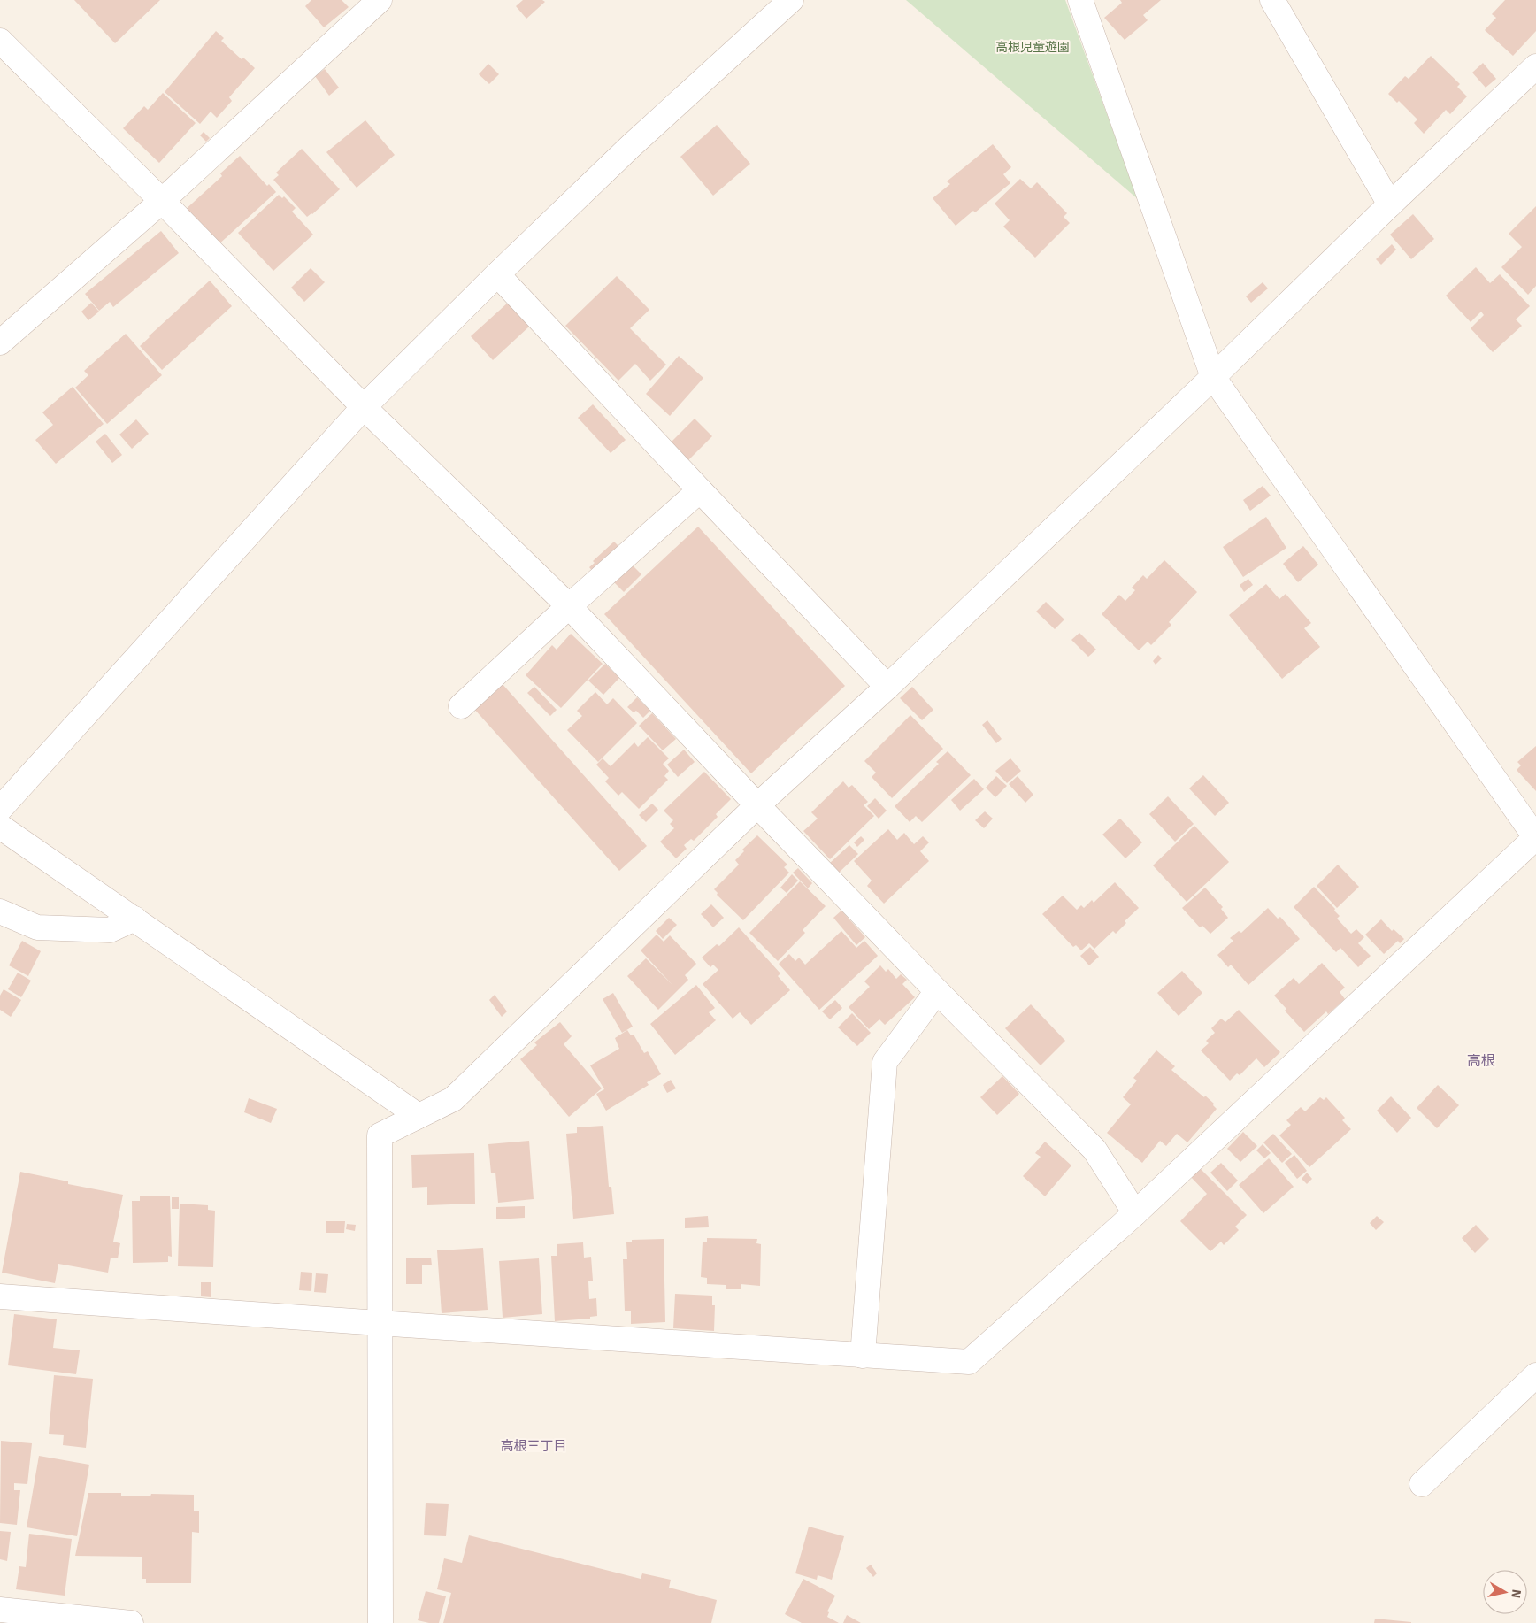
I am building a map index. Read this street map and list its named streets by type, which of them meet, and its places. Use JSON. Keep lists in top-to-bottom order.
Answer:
{
  "districts": ["高根", "高根三丁目"],
  "parks": ["高根児童遊園"],
  "north": "right"
}
